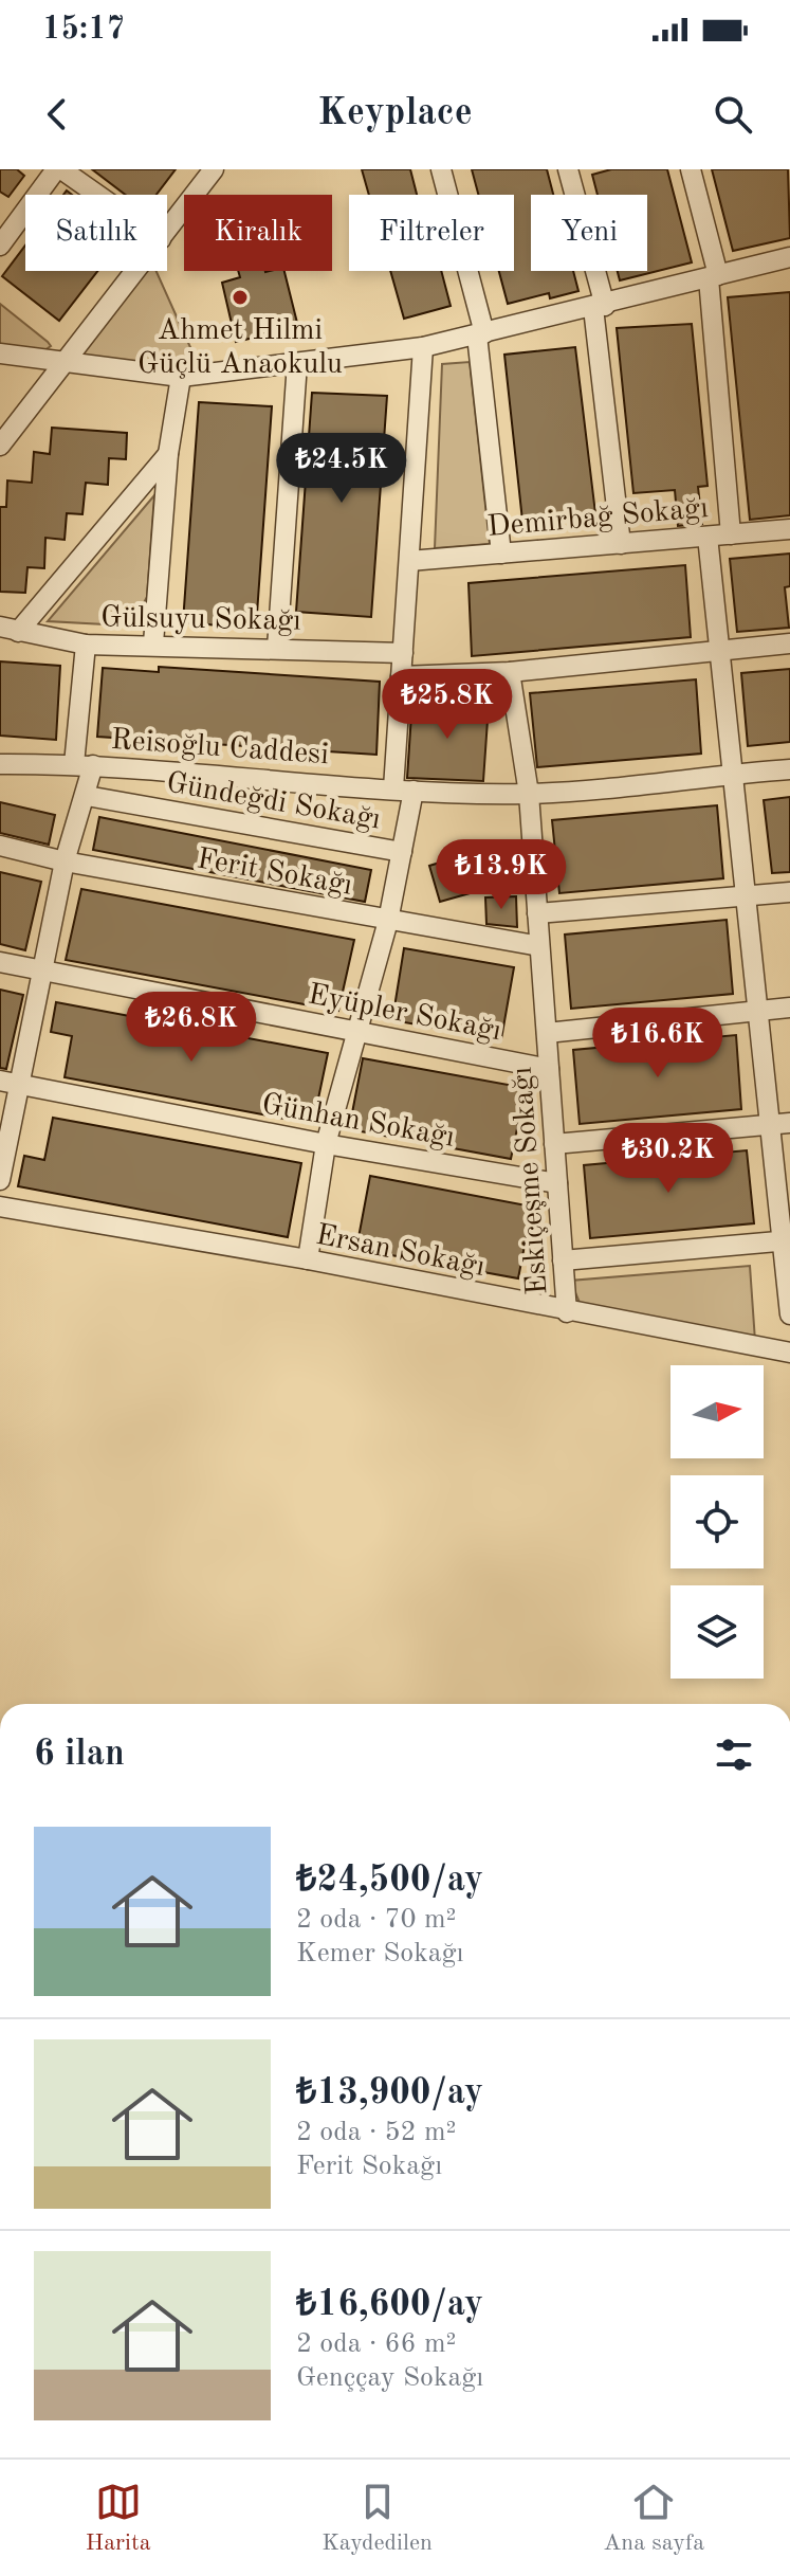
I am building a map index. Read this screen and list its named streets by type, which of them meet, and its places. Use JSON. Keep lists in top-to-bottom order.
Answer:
{
  "streets": {
    "street": [
      "Demirbağ Sokağı",
      "Gülsuyu Sokağı",
      "Reisoğlu Caddesi",
      "Gündeğdi Sokağı",
      "Ferit Sokağı",
      "Eyüpler Sokağı",
      "Günhan Sokağı",
      "Eskiçeşme Sokağı",
      "Ersan Sokağı"
    ]
  },
  "crossings": [
    ["Reisoğlu Caddesi", "Eskiçeşme Sokağı"],
    ["Ferit Sokağı", "Eskiçeşme Sokağı"],
    ["Eyüpler Sokağı", "Eskiçeşme Sokağı"],
    ["Günhan Sokağı", "Eskiçeşme Sokağı"],
    ["Eskiçeşme Sokağı", "Ersan Sokağı"]
  ],
  "places": ["Ahmet Hilmi Güçlü Anaokulu"],
  "north": "right",
  "page": {
    "status": "15:17",
    "header": "Keyplace",
    "chip": [
      "Satılık",
      "Kiralık",
      "Filtreler",
      "Yeni"
    ],
    "price": [
      "₺24.5K",
      "₺25.8K",
      "₺13.9K",
      "₺26.8K",
      "₺16.6K",
      "₺30.2K"
    ],
    "heading": "6 ilan",
    "list": [
      {
        "name": "₺24,500/ay",
        "note": "2 oda · 70 m² · Kemer Sokağı"
      },
      {
        "name": "₺13,900/ay",
        "note": "2 oda · 52 m² · Ferit Sokağı"
      },
      {
        "name": "₺16,600/ay",
        "note": "2 oda · 66 m² · Genççay Sokağı"
      }
    ],
    "tabs": ["Harita", "Kaydedilen", "Ana sayfa"]
  }
}
